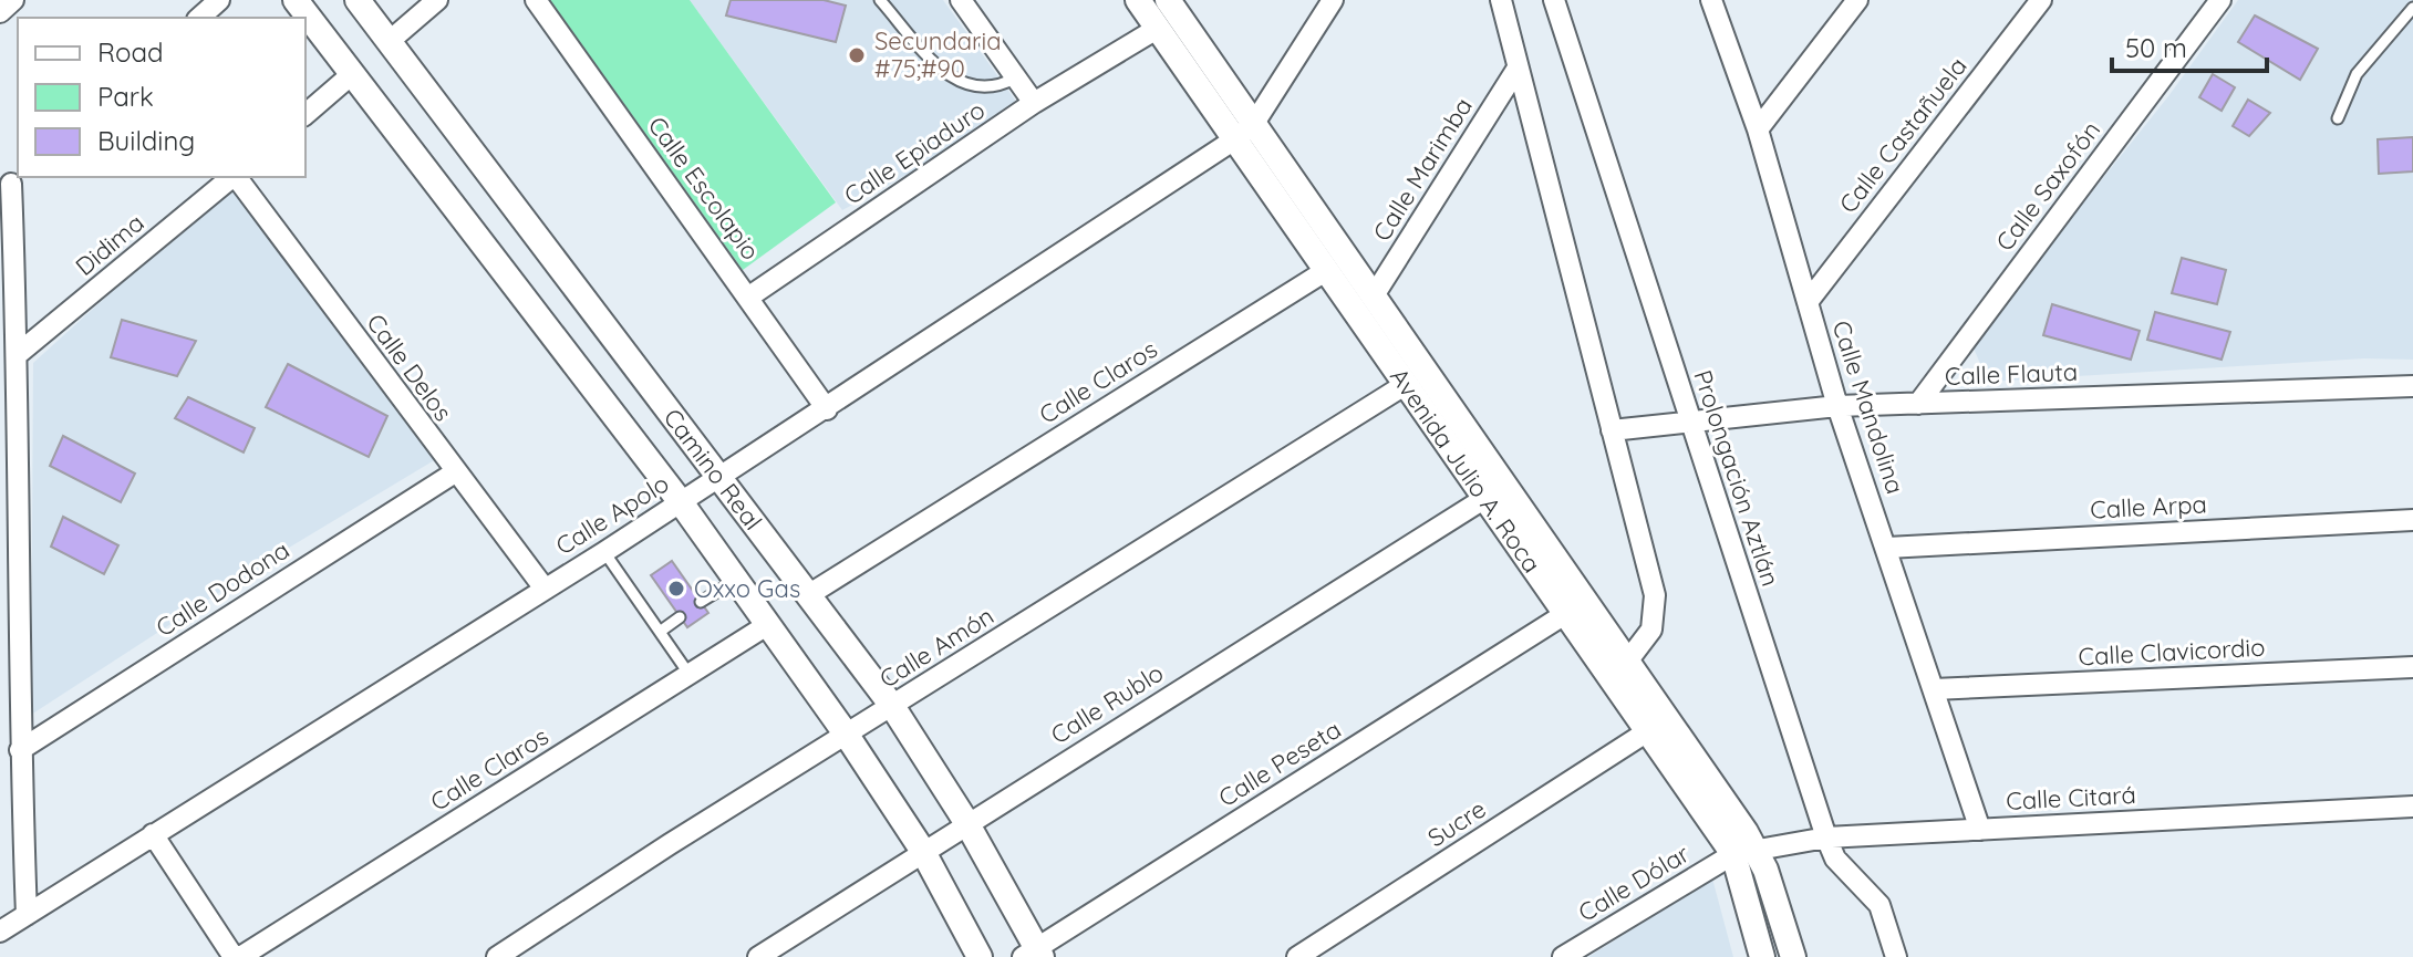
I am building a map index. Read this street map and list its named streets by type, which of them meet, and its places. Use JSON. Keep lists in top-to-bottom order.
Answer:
{
  "streets": {
    "street": [
      "Calle Castañuela",
      "Calle Epiaduro",
      "Calle Marimba",
      "Calle Saxofón",
      "Calle Escolapio",
      "Didima",
      "Calle Delos",
      "Calle Flauta",
      "Calle Claros",
      "Calle Mandolina",
      "Camino Real",
      "Avenida Julio A. Roca",
      "Prolongación Aztlán",
      "Calle Arpa",
      "Calle Apolo",
      "Calle Dodona",
      "Calle Amón",
      "Calle Clavicordio",
      "Calle Rublo",
      "Calle Peseta",
      "Calle Citará",
      "Sucre",
      "Calle Dólar"
    ]
  },
  "crossings": [
    ["Calle Castañuela", "Calle Mandolina"],
    ["Calle Epiaduro", "Calle Escolapio"],
    ["Calle Epiaduro", "Avenida Julio A. Roca"],
    ["Calle Marimba", "Avenida Julio A. Roca"],
    ["Calle Saxofón", "Calle Flauta"],
    ["Calle Escolapio", "Calle Apolo"],
    ["Calle Delos", "Calle Apolo"],
    ["Calle Delos", "Calle Dodona"],
    ["Calle Flauta", "Calle Mandolina"],
    ["Calle Flauta", "Prolongación Aztlán"],
    ["Calle Claros", "Camino Real"],
    ["Calle Claros", "Avenida Julio A. Roca"],
    ["Calle Mandolina", "Calle Arpa"],
    ["Calle Mandolina", "Calle Clavicordio"],
    ["Calle Mandolina", "Calle Citará"],
    ["Camino Real", "Calle Apolo"],
    ["Camino Real", "Calle Amón"],
    ["Camino Real", "Calle Rublo"],
    ["Camino Real", "Calle Peseta"],
    ["Avenida Julio A. Roca", "Calle Apolo"],
    ["Avenida Julio A. Roca", "Calle Amón"],
    ["Avenida Julio A. Roca", "Calle Rublo"],
    ["Avenida Julio A. Roca", "Calle Peseta"],
    ["Avenida Julio A. Roca", "Calle Citará"],
    ["Avenida Julio A. Roca", "Sucre"],
    ["Avenida Julio A. Roca", "Calle Dólar"],
    ["Prolongación Aztlán", "Calle Citará"],
    ["Calle Citará", "Calle Dólar"]
  ],
  "places": ["Secundaria #75;#90", "Oxxo Gas"],
  "legend": ["Road", "Park", "Building"],
  "scale_bar": "50 m"
}
